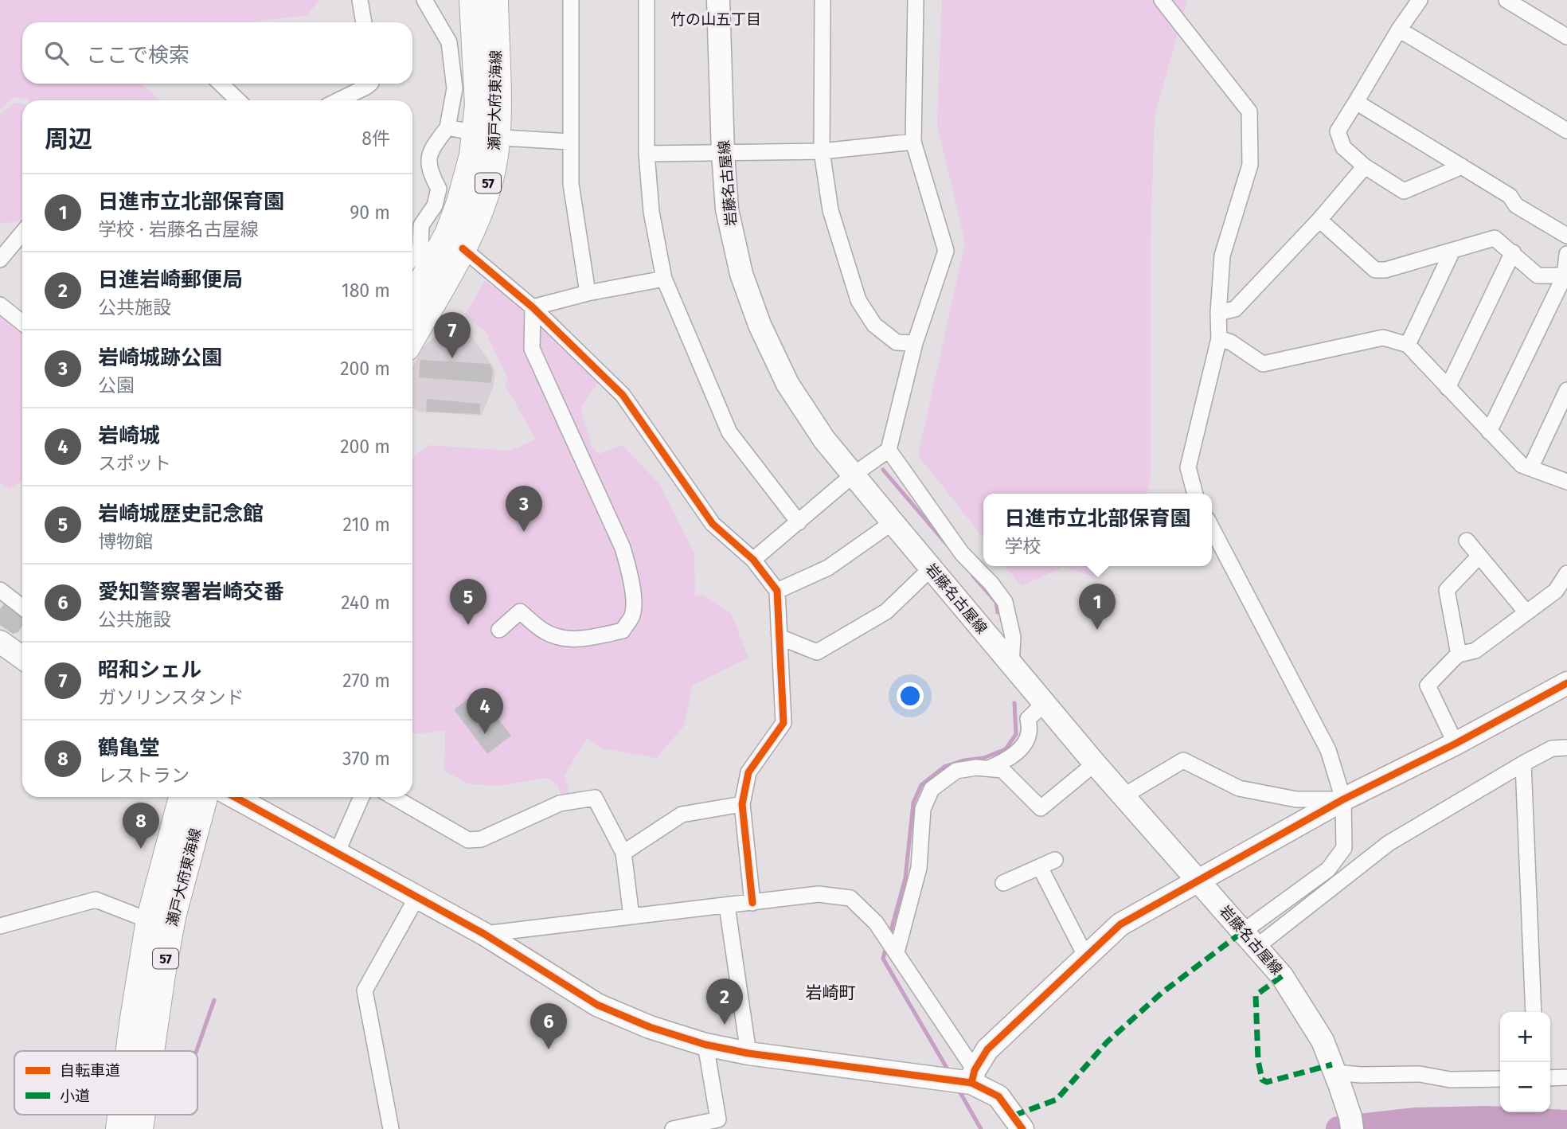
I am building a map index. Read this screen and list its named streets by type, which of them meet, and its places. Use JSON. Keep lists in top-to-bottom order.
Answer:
{
  "streets": {
    "main road": ["瀬戸大府東海線", "57"],
    "street": ["岩藤名古屋線"]
  },
  "districts": ["竹の山五丁目", "岩崎町"],
  "legend": ["自転車道", "小道"],
  "page": {
    "search": "ここで検索",
    "heading": ["周辺", "8件"],
    "list": [
      {
        "mark": "1",
        "name": "日進市立北部保育園",
        "note": "学校 · 岩藤名古屋線",
        "value": "90 m"
      },
      {
        "mark": "2",
        "name": "日進岩崎郵便局",
        "note": "公共施設",
        "value": "180 m"
      },
      {
        "mark": "3",
        "name": "岩崎城跡公園",
        "note": "公園",
        "value": "200 m"
      },
      {
        "mark": "4",
        "name": "岩崎城",
        "note": "スポット",
        "value": "200 m"
      },
      {
        "mark": "5",
        "name": "岩崎城歴史記念館",
        "note": "博物館",
        "value": "210 m"
      },
      {
        "mark": "6",
        "name": "愛知警察署岩崎交番",
        "note": "公共施設",
        "value": "240 m"
      },
      {
        "mark": "7",
        "name": "昭和シェル",
        "note": "ガソリンスタンド",
        "value": "270 m"
      },
      {
        "mark": "8",
        "name": "鶴亀堂",
        "note": "レストラン",
        "value": "370 m"
      }
    ],
    "pins": [
      "7",
      "3",
      "5",
      "1",
      "4",
      "8",
      "2",
      "6"
    ],
    "popup": ["日進市立北部保育園", "学校"],
    "map_buttons": ["+", "−"]
  }
}
